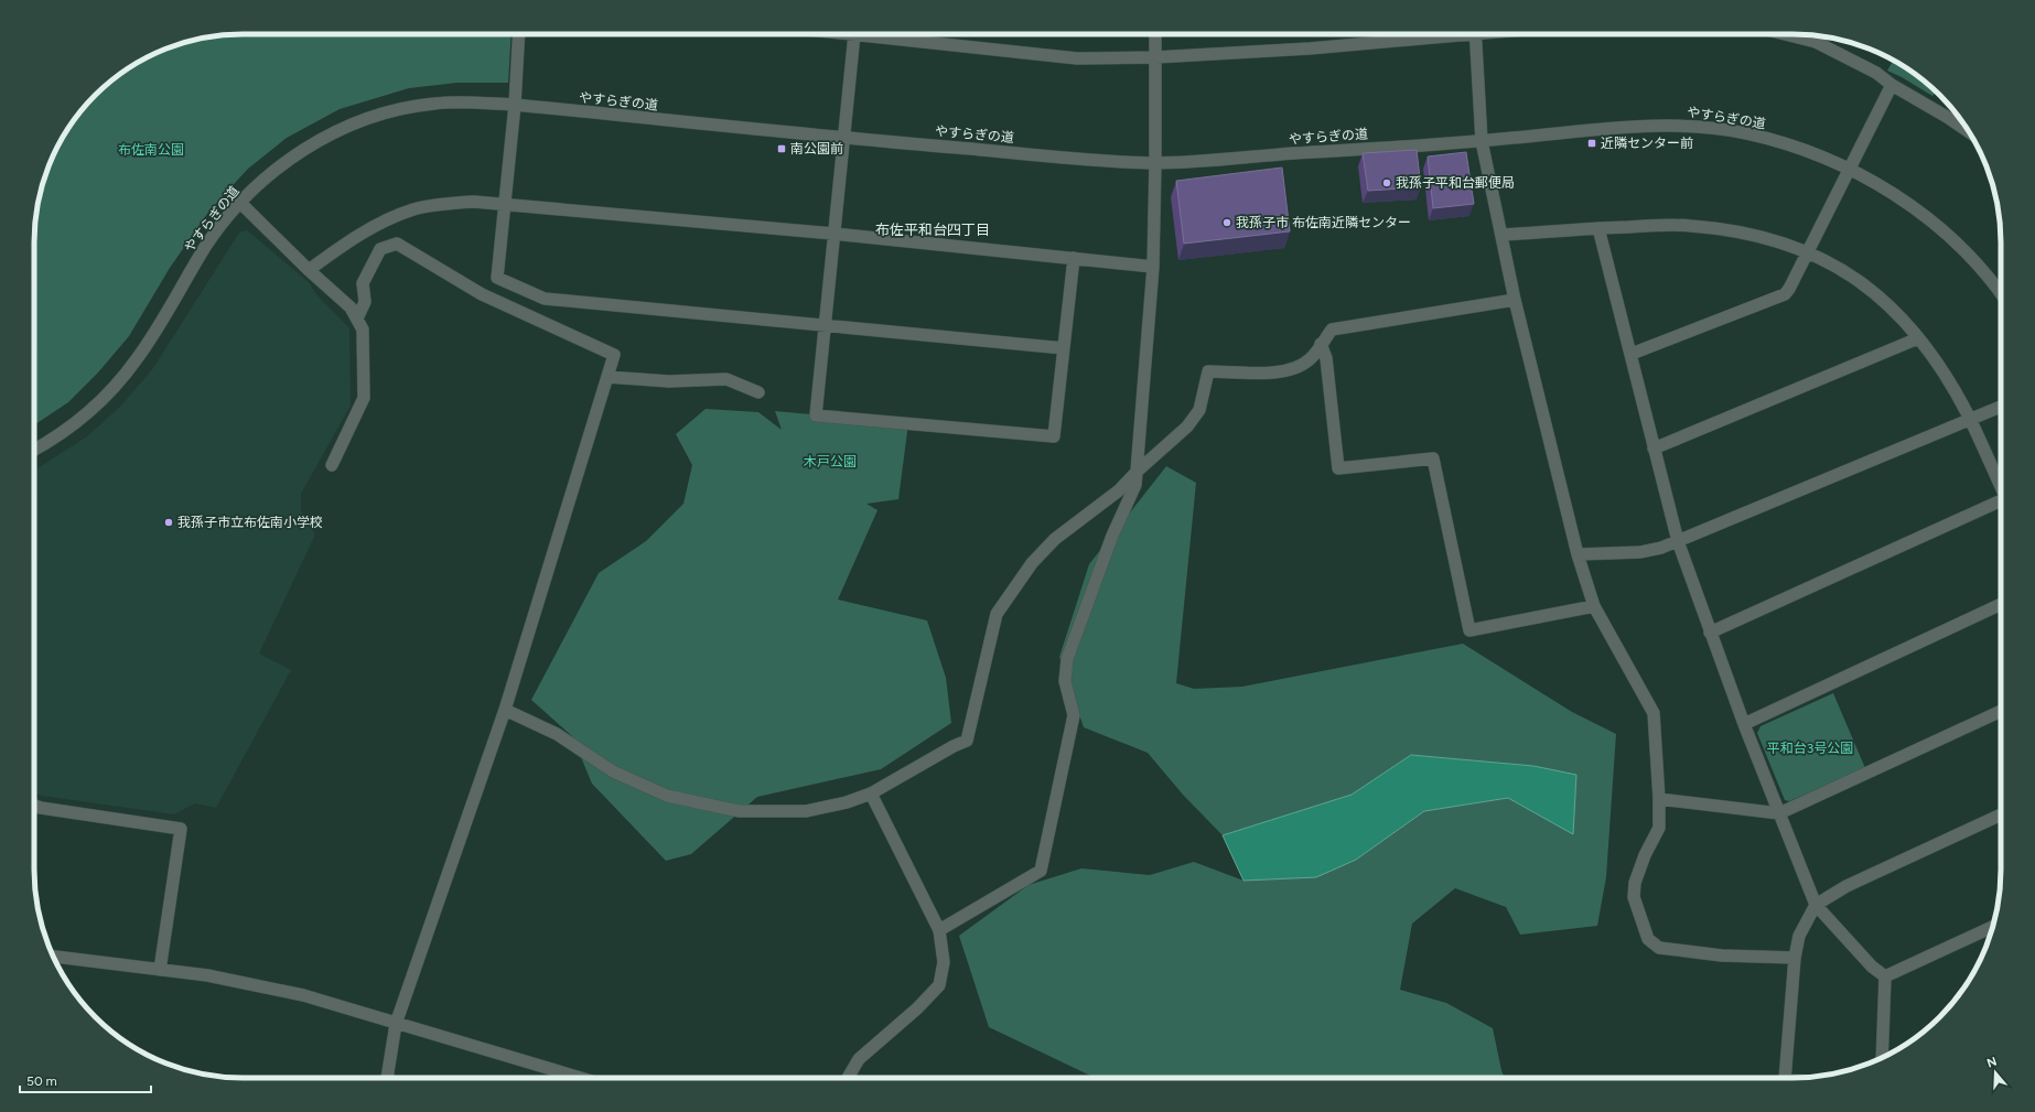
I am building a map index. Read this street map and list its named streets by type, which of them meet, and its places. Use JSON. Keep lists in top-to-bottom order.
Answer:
{
  "streets": {
    "street": ["やすらぎの道"]
  },
  "districts": ["布佐平和台四丁目"],
  "parks": ["布佐南公園", "木戸公園", "平和台3号公園"],
  "places": {
    "transit": ["近隣センター前", "南公園前"],
    "other": ["我孫子平和台郵便局", "我孫子市 布佐南近隣センター", "我孫子市立布佐南小学校"]
  },
  "scale_bar": "50 m",
  "north": "top"
}
